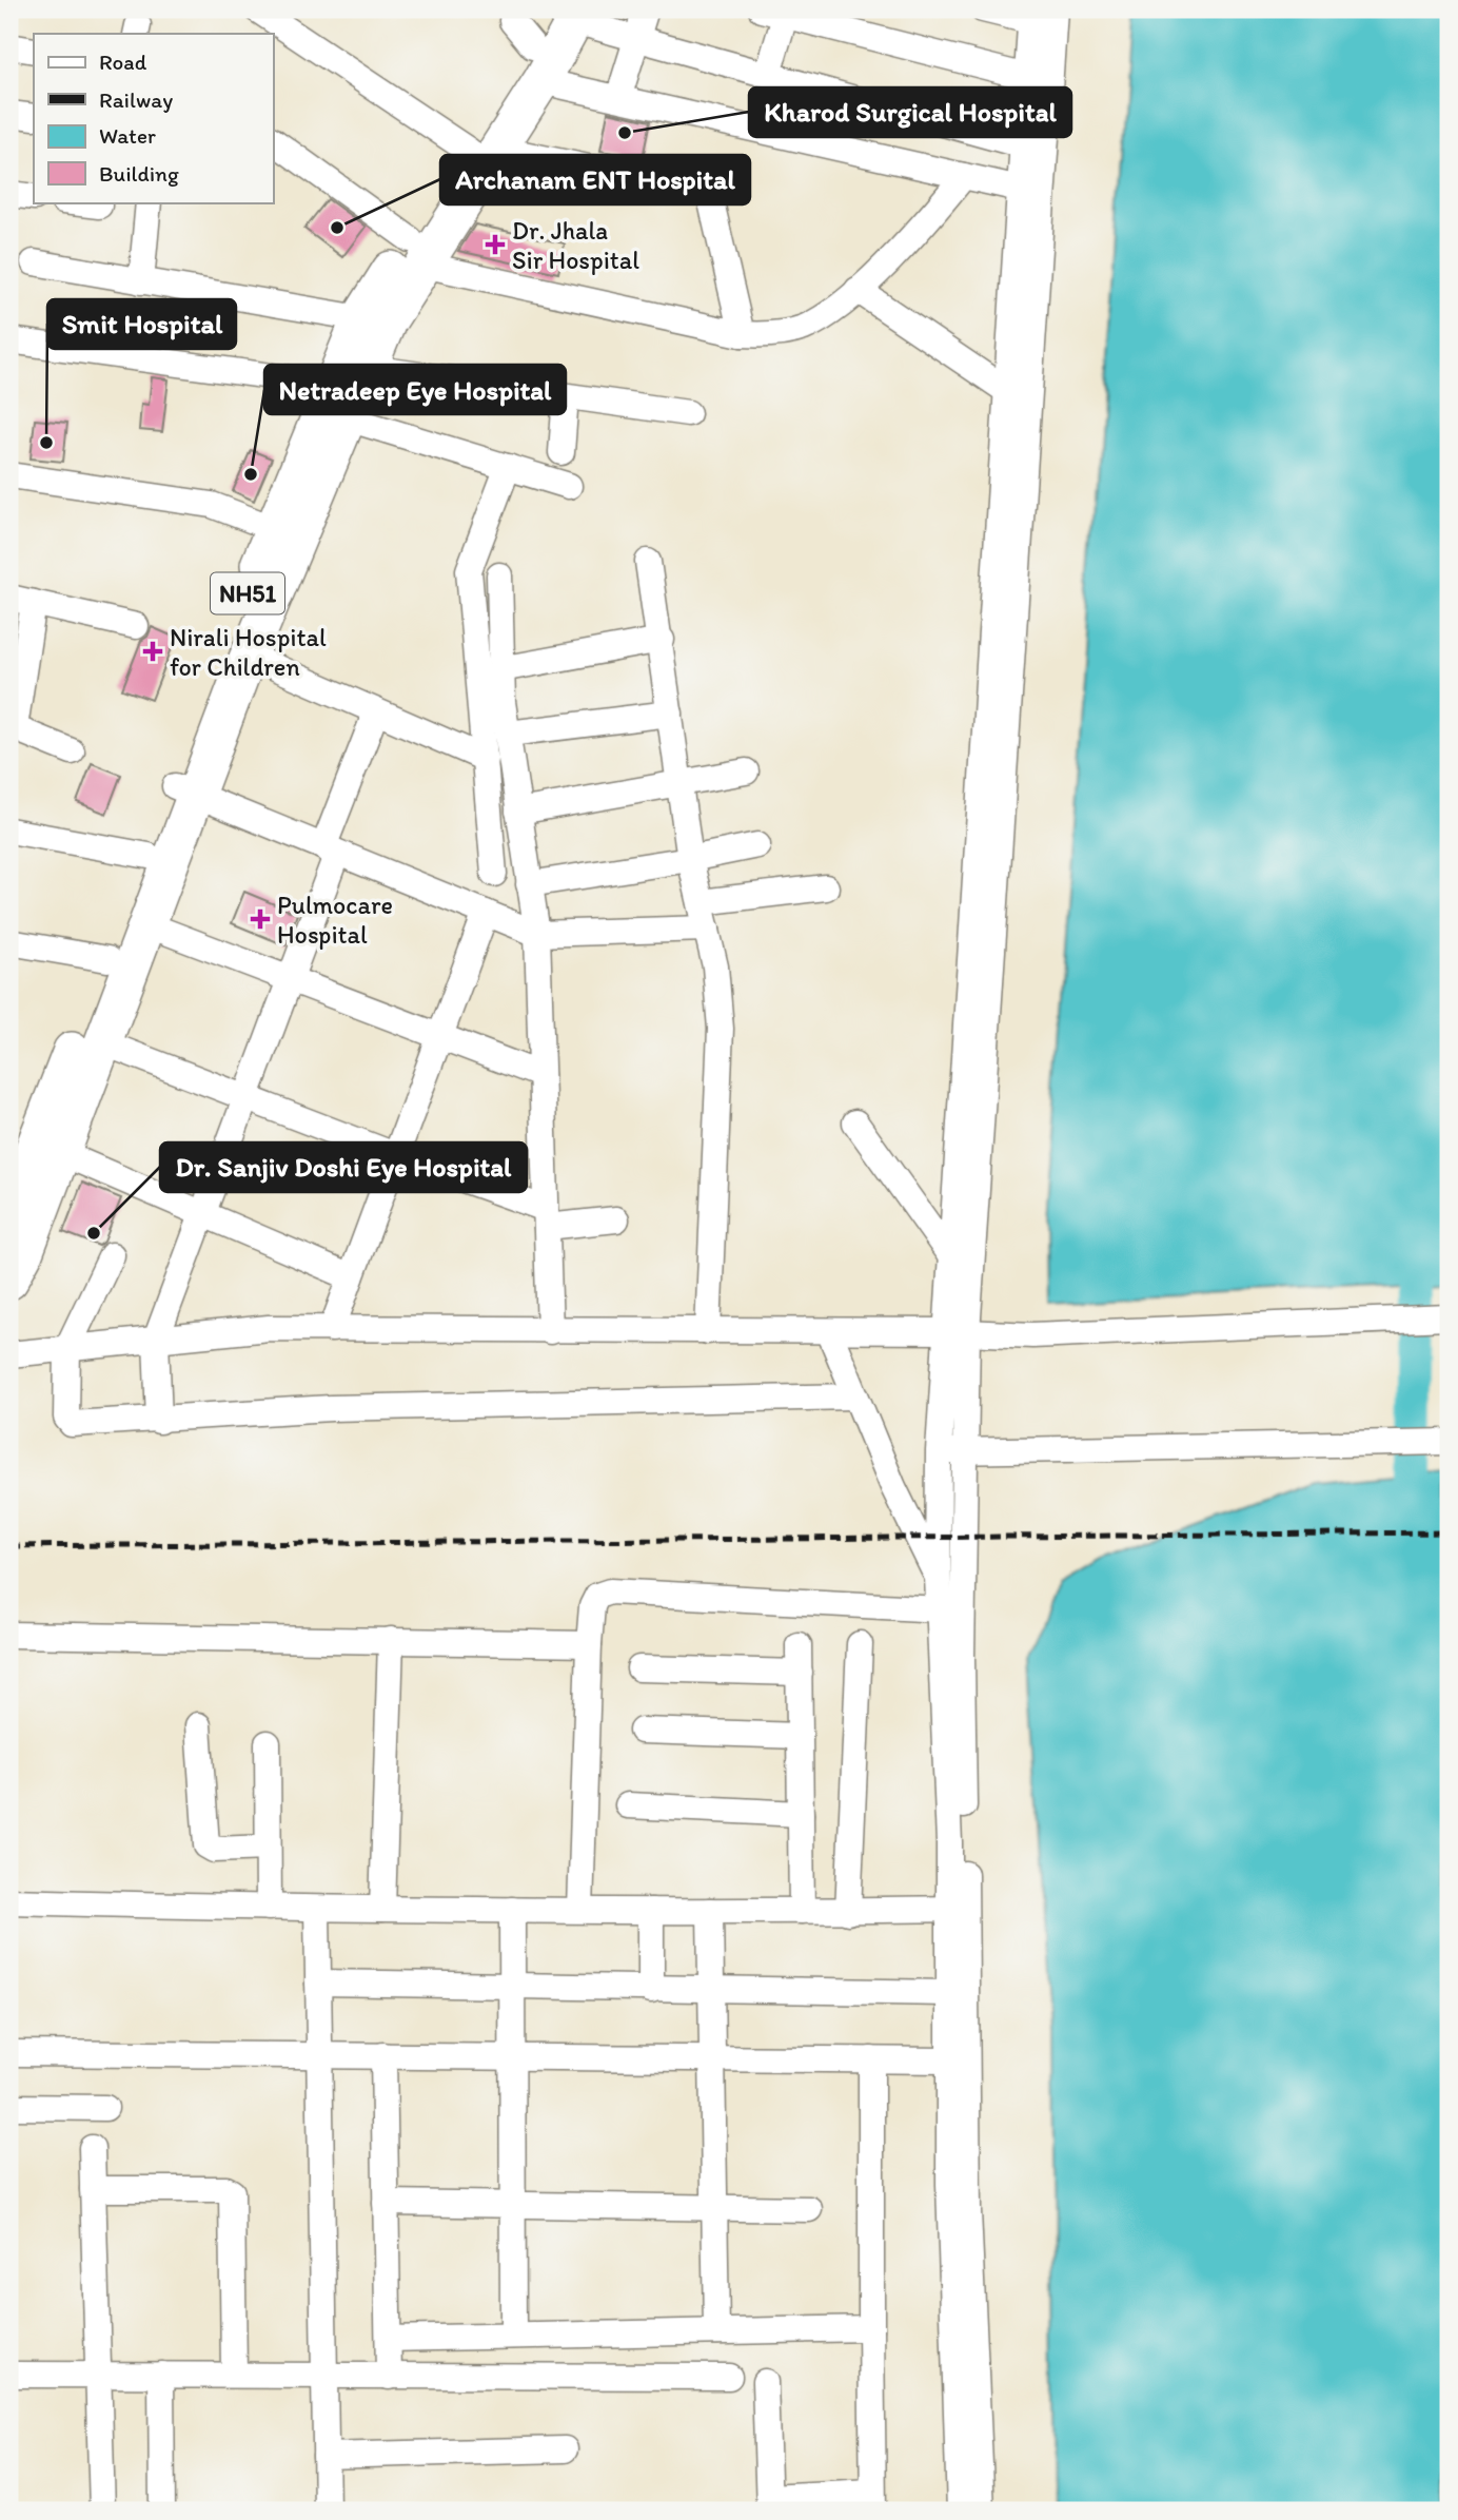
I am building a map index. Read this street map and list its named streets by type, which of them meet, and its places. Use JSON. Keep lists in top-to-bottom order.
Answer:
{
  "streets": {
    "highway": ["NH51"]
  },
  "places": {
    "other": [
      "Kharod Surgical Hospital",
      "Archanam ENT Hospital",
      "Smit Hospital",
      "Netradeep Eye Hospital",
      "Dr. Sanjiv Doshi Eye Hospital"
    ],
    "health": ["Dr. Jhala Sir Hospital", "Nirali Hospital for Children", "Pulmocare Hospital"]
  },
  "legend": [
    "Road",
    "Railway",
    "Water",
    "Building"
  ]
}
